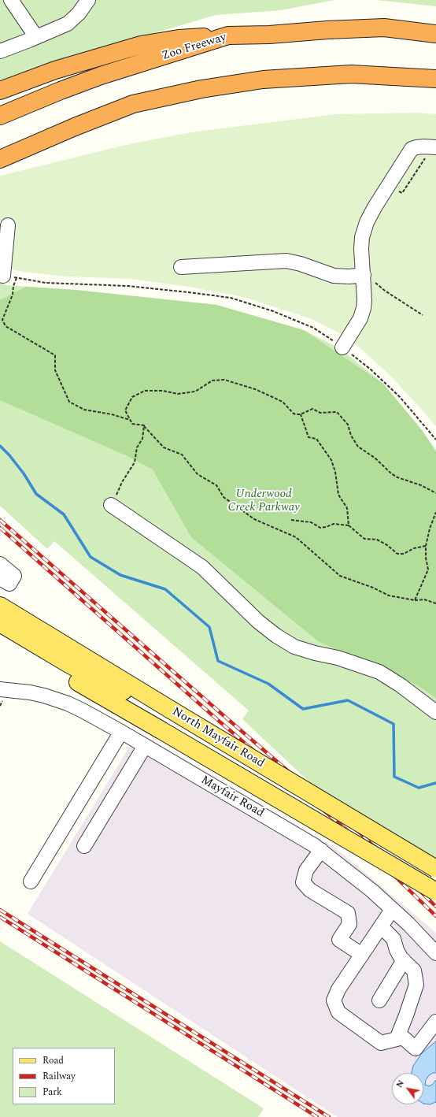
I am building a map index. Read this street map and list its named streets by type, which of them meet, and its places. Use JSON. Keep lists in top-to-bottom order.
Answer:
{
  "streets": {
    "highway": ["Zoo Freeway"],
    "main road": ["North Mayfair Road"],
    "street": ["Mayfair Road"]
  },
  "parks": ["Underwood Creek Parkway"],
  "legend": ["Road", "Railway", "Park"],
  "north": "top left"
}
